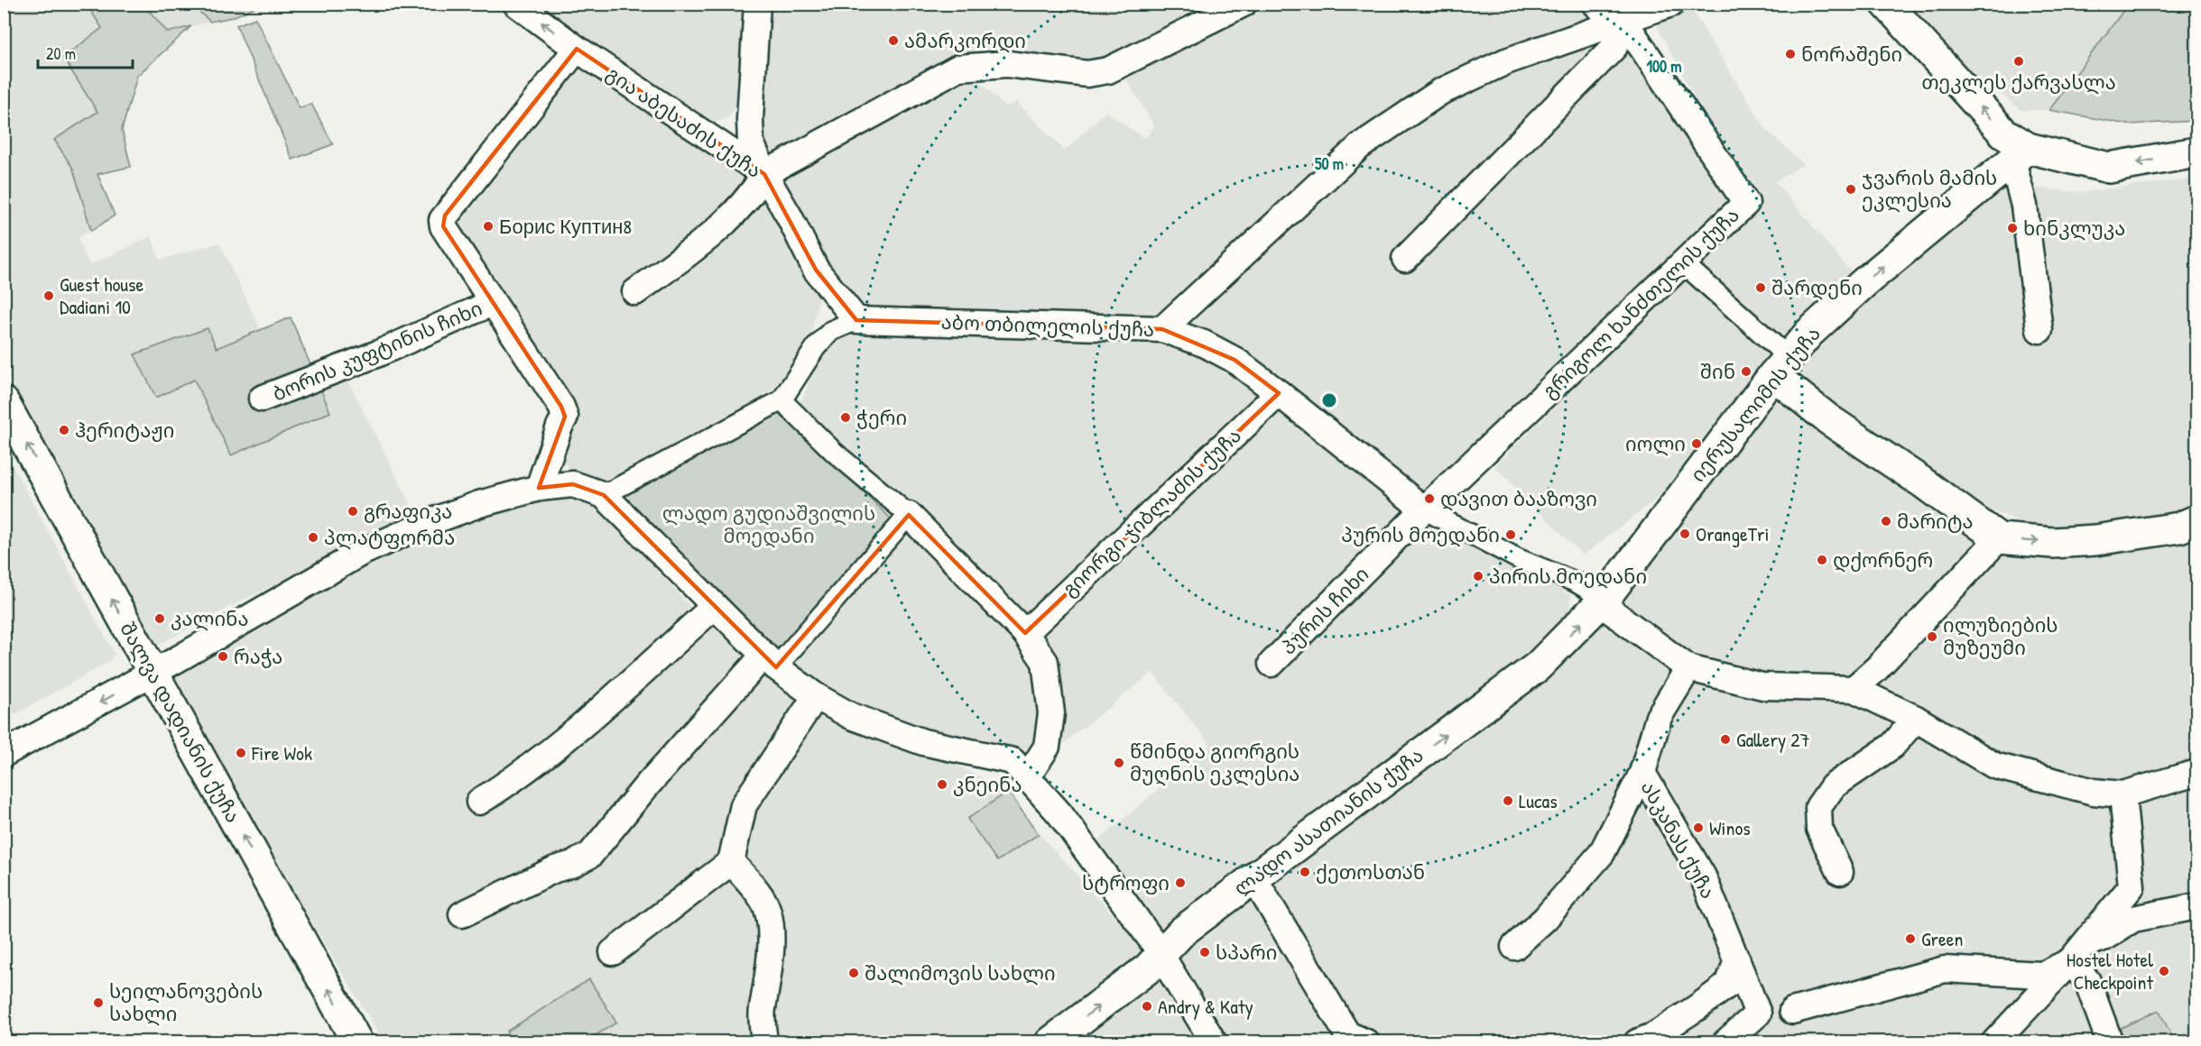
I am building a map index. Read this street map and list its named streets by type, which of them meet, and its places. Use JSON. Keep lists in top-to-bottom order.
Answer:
{
  "streets": {
    "street": [
      "გია აბესაძის ქუჩა",
      "გრიგოლ ხანძთელის ქუჩა",
      "აბო თბილელის ქუჩა",
      "ბორის კუფტინის ჩიხი",
      "იერუსალიმის ქუჩა",
      "გიორგი ჯიბლაძის ქუჩა",
      "პურის ჩიხი",
      "შალვა დადიანის ქუჩა",
      "ლადო ასათიანის ქუჩა",
      "ასკანას ქუჩა"
    ]
  },
  "crossings": [
    ["გია აბესაძის ქუჩა", "აბო თბილელის ქუჩა"],
    ["გრიგოლ ხანძთელის ქუჩა", "აბო თბილელის ქუჩა"],
    ["გრიგოლ ხანძთელის ქუჩა", "პურის ჩიხი"],
    ["აბო თბილელის ქუჩა", "გიორგი ჯიბლაძის ქუჩა"],
    ["აბო თბილელის ქუჩა", "პურის ჩიხი"],
    ["იერუსალიმის ქუჩა", "ლადო ასათიანის ქუჩა"]
  ],
  "one_way": ["იერუსალიმის ქუჩა", "შალვა დადიანის ქუჩა"],
  "parks": ["ლადო გუდიაშვილის მოედანი"],
  "places": [
    "ამარკორდი",
    "ნორაშენი",
    "თეკლეს ქარვასლა",
    "ჯვარის მამის ეკლესია",
    "Борис Куптин8",
    "ხინკლუკა",
    "შარდენი",
    "Guest house Dadiani 10",
    "შინ",
    "ჭერი",
    "ჰერიტაჟი",
    "იოლი",
    "დავით ბააზოვი",
    "გრაფიკა",
    "მარიტა",
    "OrangeTri",
    "პურის მოედანი",
    "პლატფორმა",
    "დქორნერ",
    "პირის მოედანი",
    "კალინა",
    "ილუზიების მუზეუმი",
    "რაჭა",
    "Gallery 27",
    "Fire Wok",
    "წმინდა გიორგის მუღნის ეკლესია",
    "კნეინა",
    "Lucas",
    "Winos",
    "ქეთოსთან",
    "სტროფი",
    "Green",
    "სპარი",
    "Hostel Hotel Checkpoint",
    "შალიმოვის სახლი",
    "სეილანოვების სახლი",
    "Andry & Katy"
  ],
  "scale_bar": "20 m",
  "rings": ["100 m", "50 m"]
}
